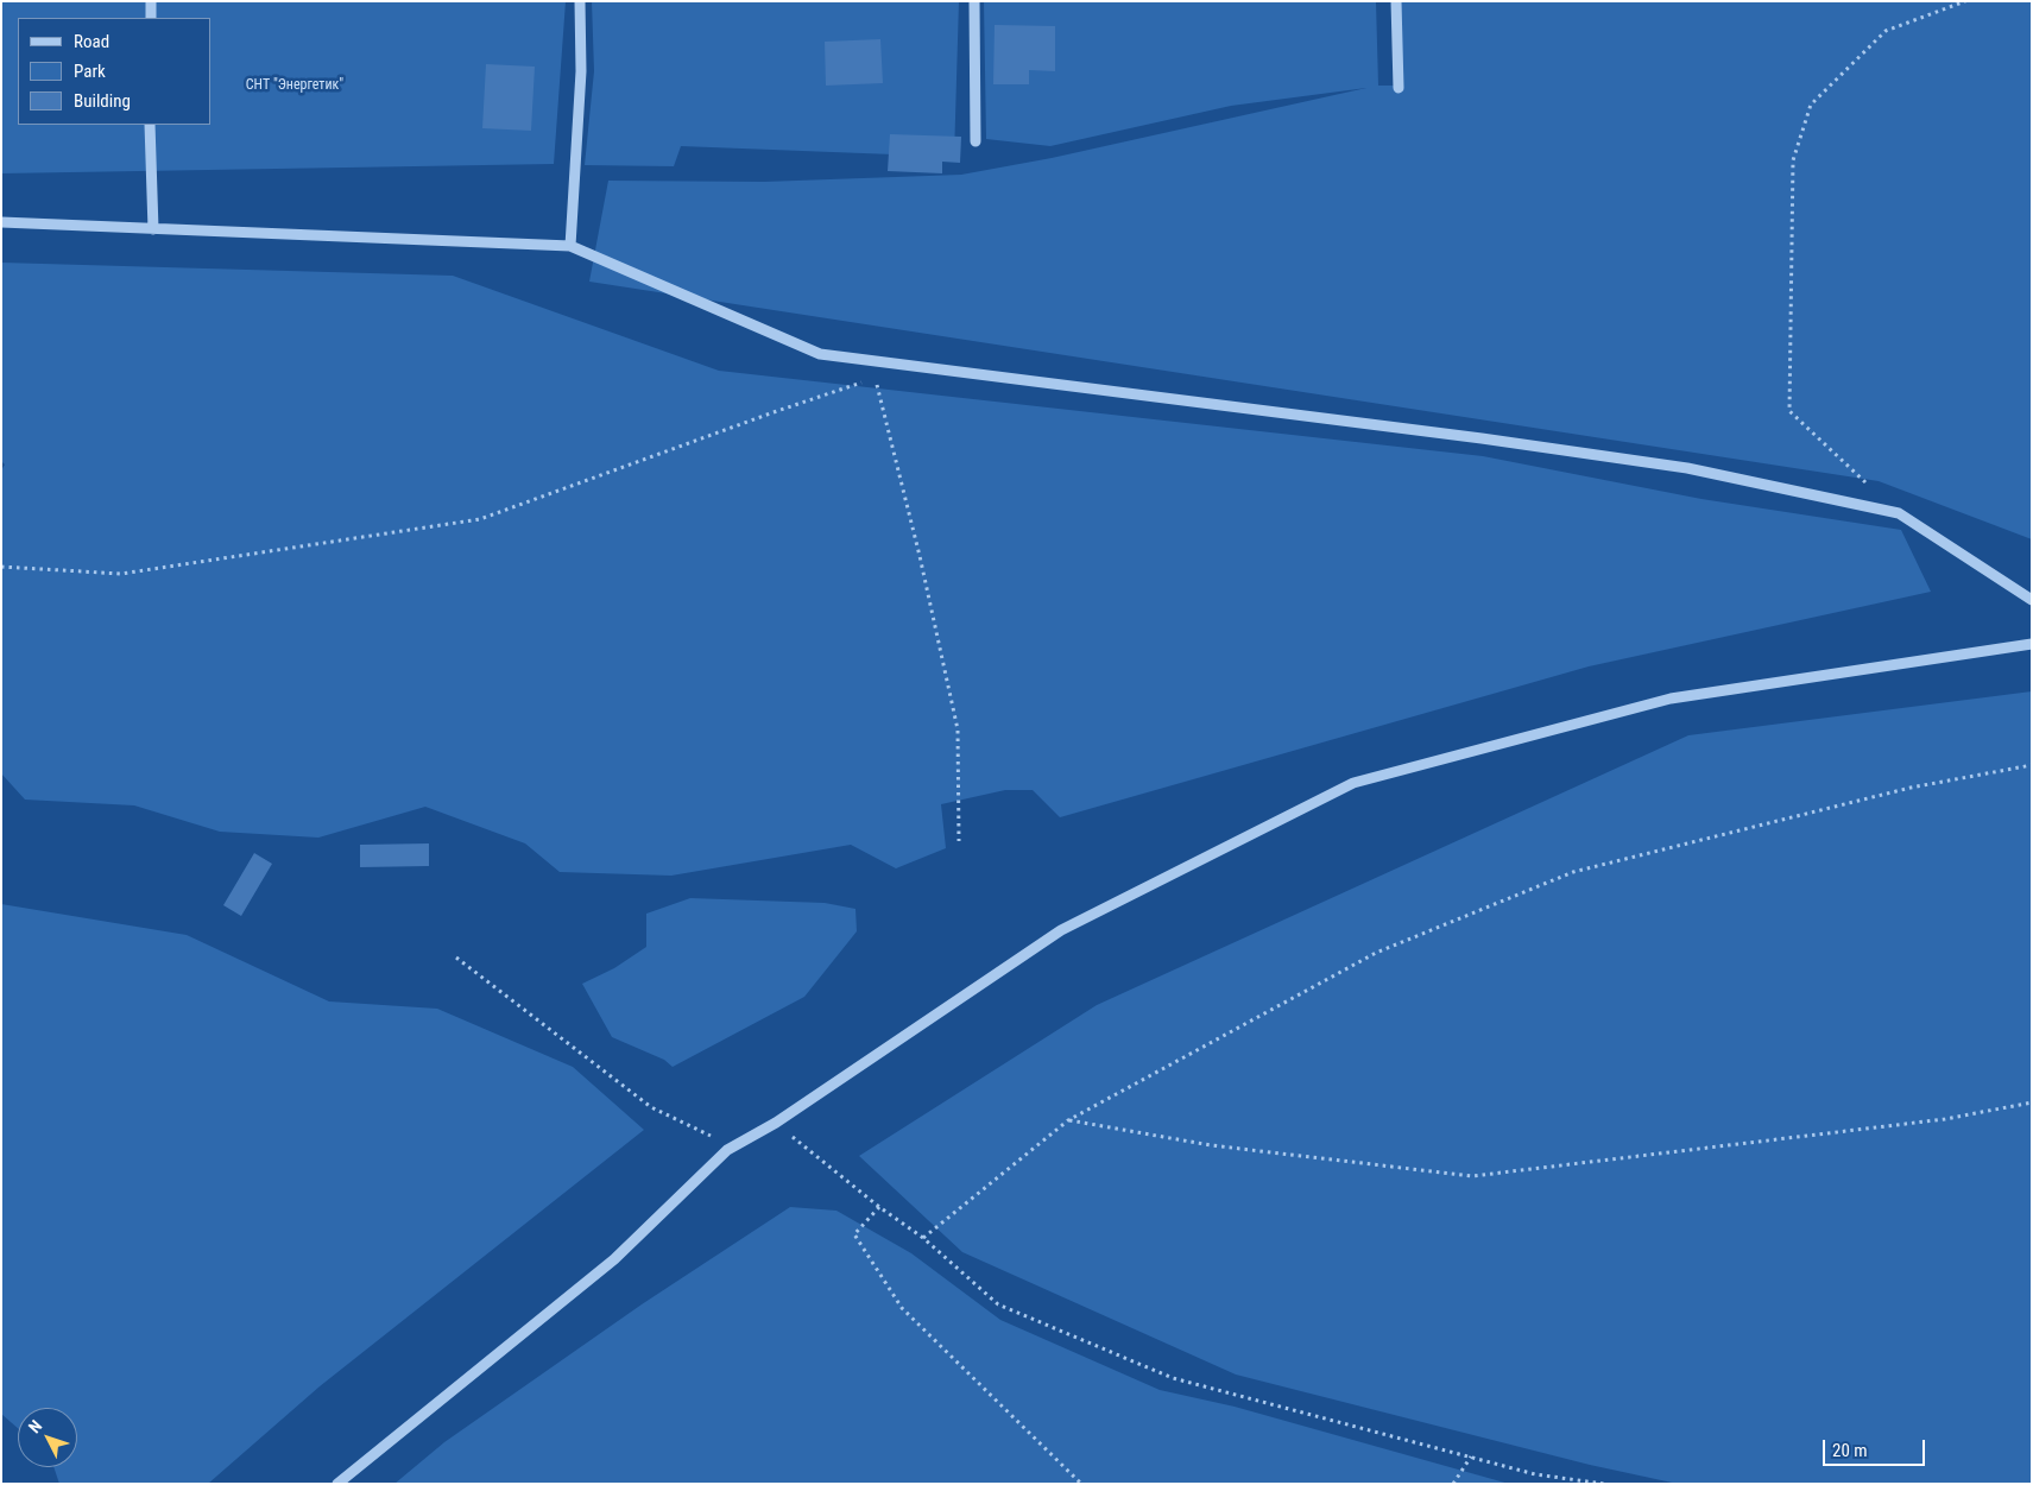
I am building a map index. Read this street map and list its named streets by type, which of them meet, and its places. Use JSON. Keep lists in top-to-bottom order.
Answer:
{
  "parks": ["СНТ \"Энергетик\""],
  "legend": ["Road", "Park", "Building"],
  "scale_bar": "20 m",
  "north": "top left"
}
